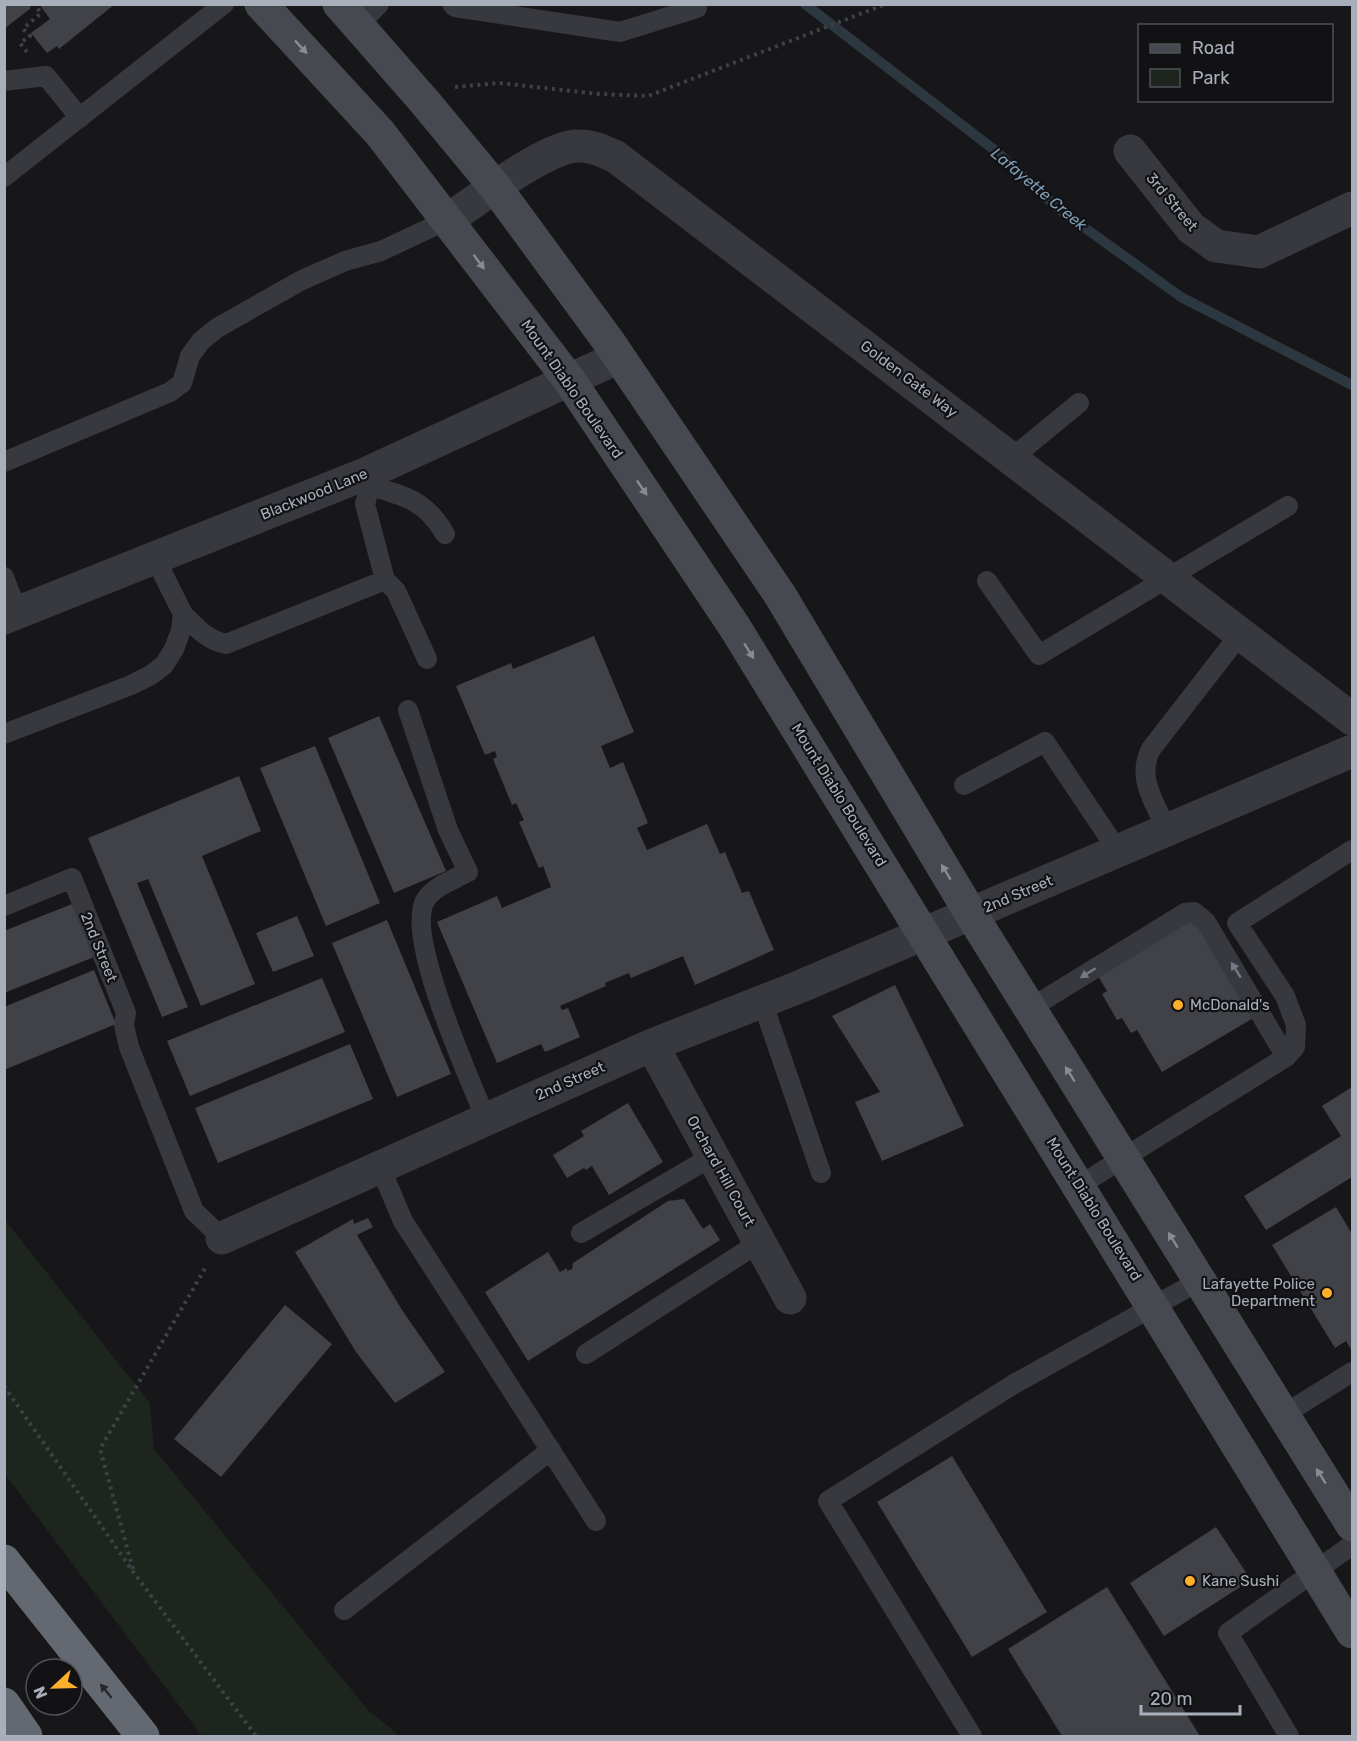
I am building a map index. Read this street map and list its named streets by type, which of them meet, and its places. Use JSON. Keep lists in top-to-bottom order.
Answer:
{
  "streets": {
    "main road": ["Mount Diablo Boulevard"],
    "street": [
      "3rd Street",
      "Golden Gate Way",
      "Blackwood Lane",
      "2nd Street",
      "Orchard Hill Court"
    ]
  },
  "crossings": [
    ["Golden Gate Way", "Mount Diablo Boulevard"],
    ["Mount Diablo Boulevard", "Blackwood Lane"],
    ["Mount Diablo Boulevard", "2nd Street"],
    ["2nd Street", "Orchard Hill Court"]
  ],
  "water": ["Lafayette Creek"],
  "places": ["McDonald's", "Lafayette Police Department", "Kane Sushi"],
  "legend": ["Road", "Park"],
  "scale_bar": "20 m",
  "north": "left"
}
